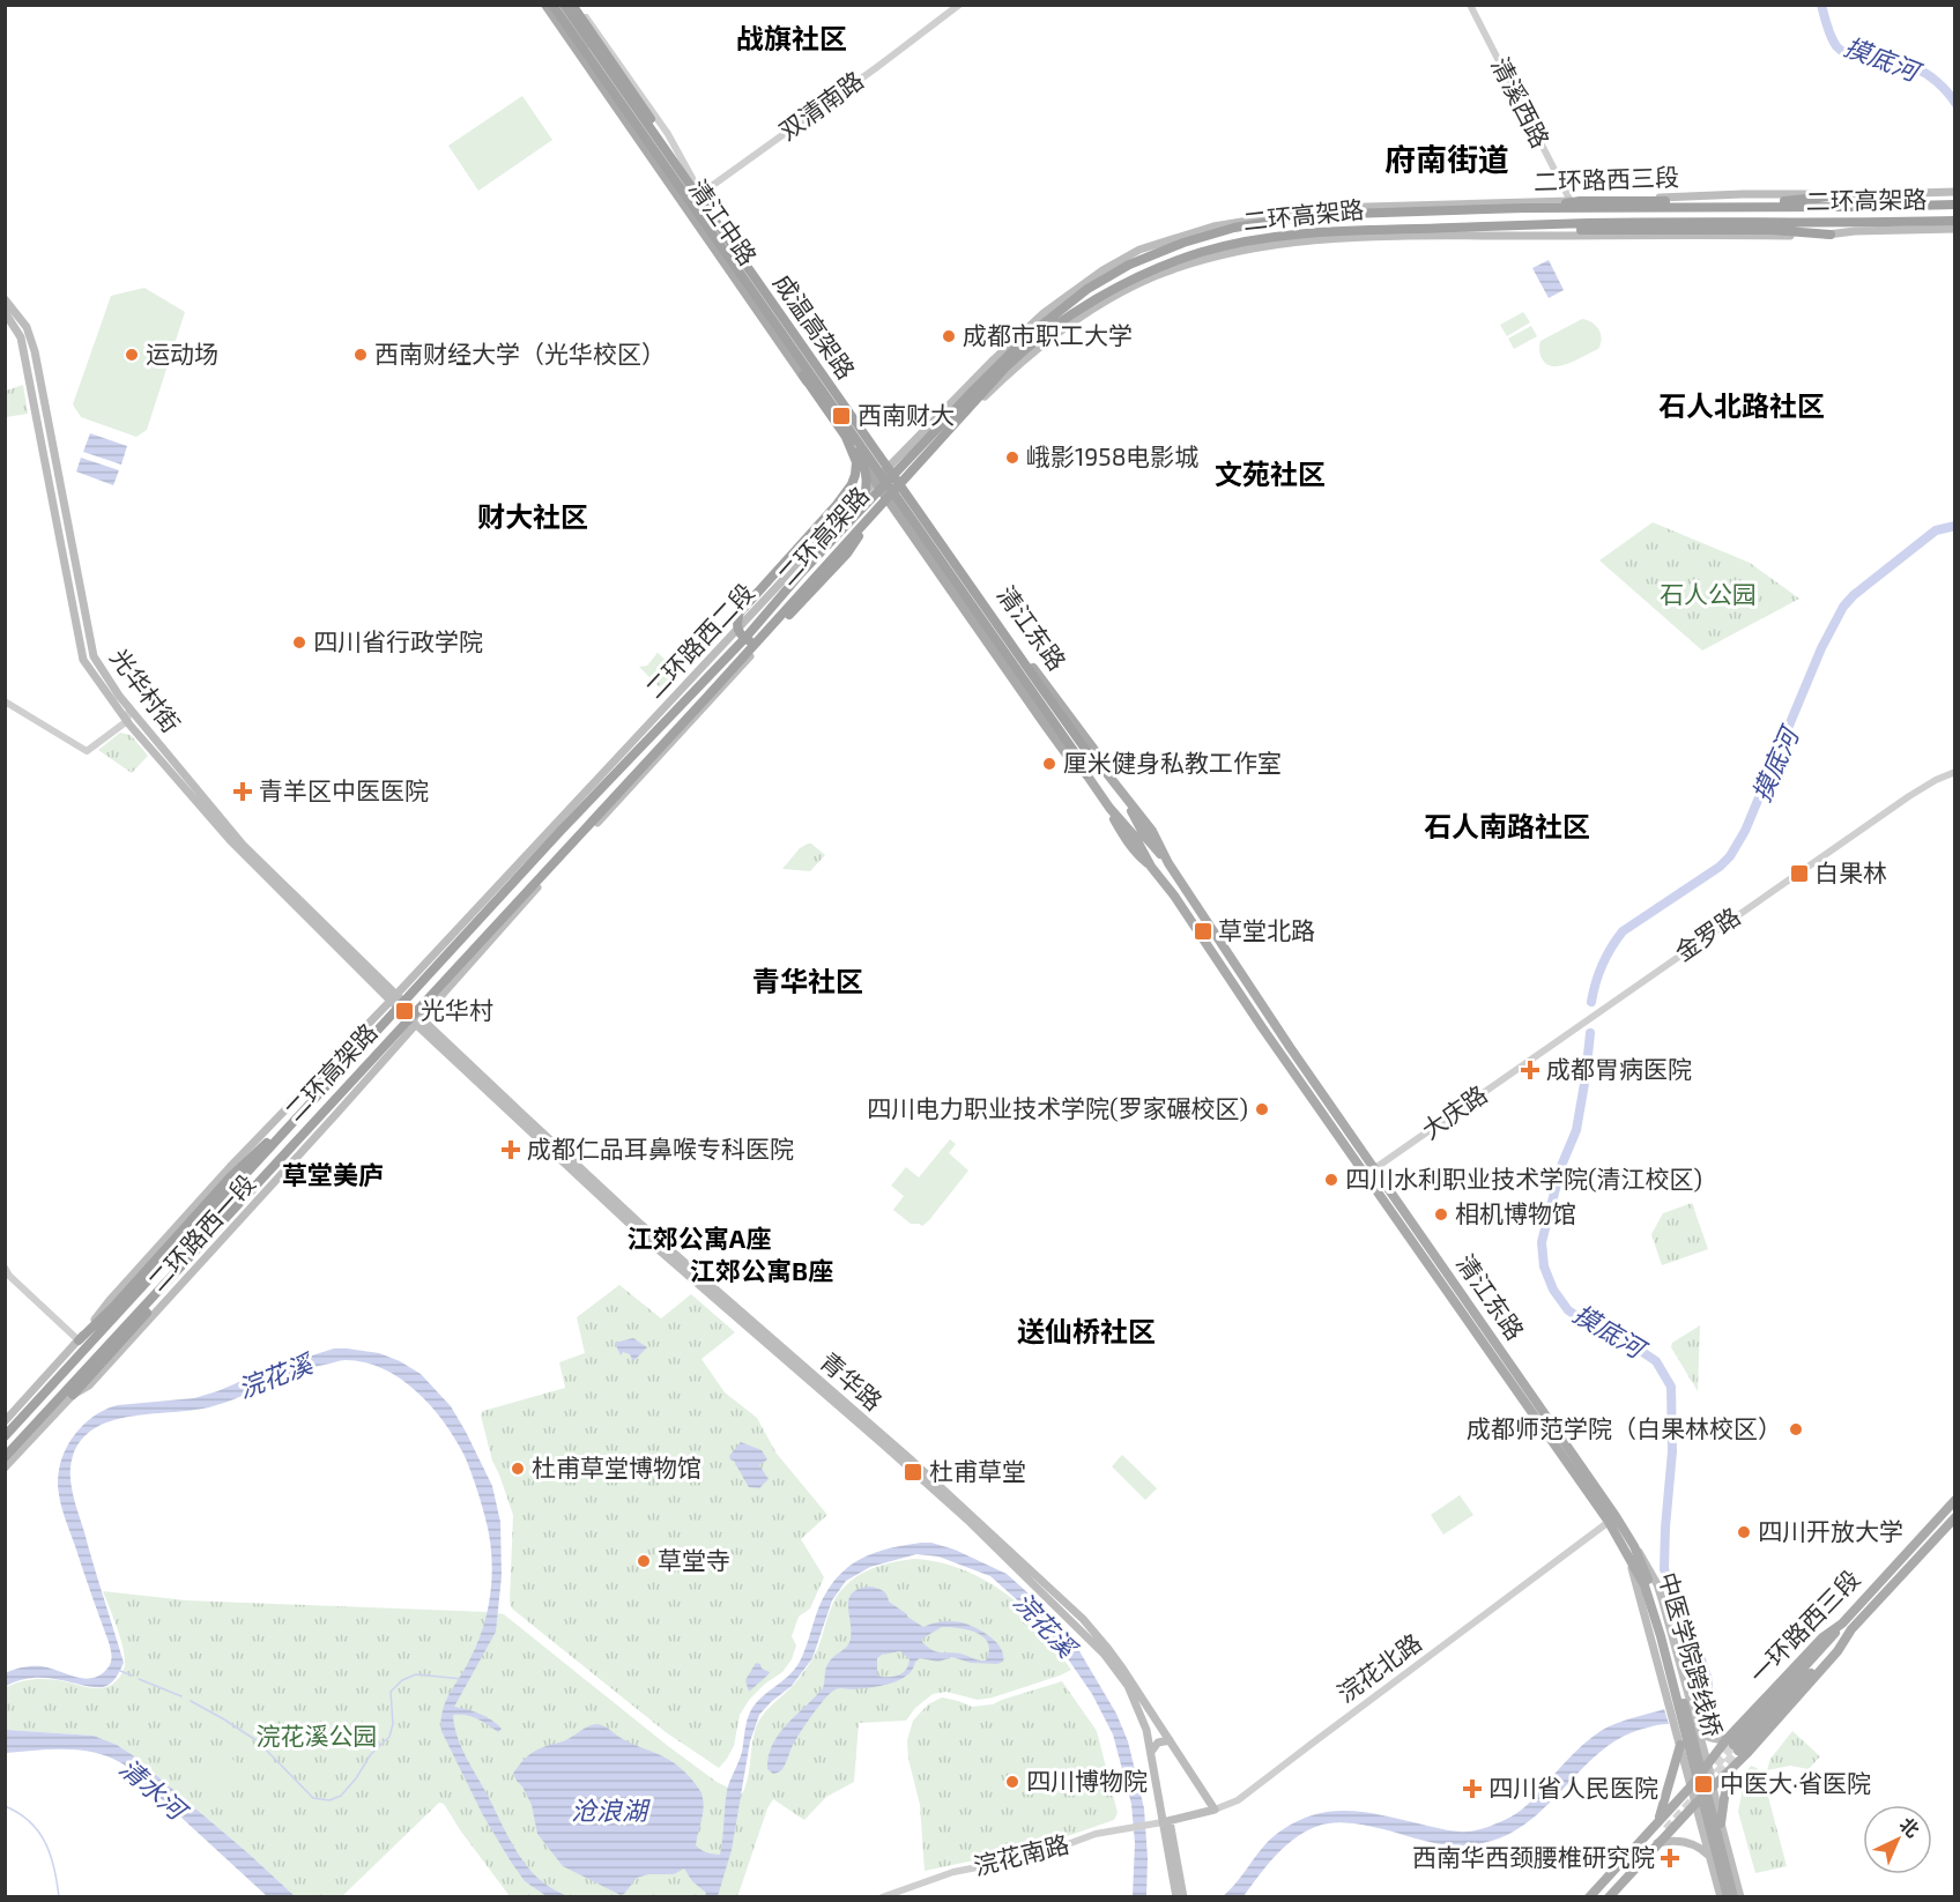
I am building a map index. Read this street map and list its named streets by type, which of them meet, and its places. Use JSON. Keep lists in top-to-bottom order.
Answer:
{
  "streets": {
    "highway": ["二环高架路", "成温高架路"],
    "main road": [
      "二环路西三段",
      "清江中路",
      "清江东路",
      "二环路西二段",
      "光华村街",
      "二环路西一段",
      "青华路",
      "一环路西三段",
      "中医学院跨线桥",
      "浣花北路"
    ],
    "street": [
      "清溪西路",
      "双清南路",
      "金罗路",
      "大庆路",
      "浣花南路"
    ]
  },
  "crossings": [
    ["清溪西路", "二环路西三段"],
    ["双清南路", "清江中路"],
    ["二环路西三段", "二环路西二段"],
    ["二环高架路", "清江中路"],
    ["二环高架路", "清江东路"],
    ["二环高架路", "二环路西二段"],
    ["清江中路", "成温高架路"],
    ["清江中路", "清江东路"],
    ["清江中路", "二环路西二段"],
    ["成温高架路", "清江东路"],
    ["清江东路", "二环路西二段"],
    ["清江东路", "大庆路"],
    ["清江东路", "中医学院跨线桥"],
    ["清江东路", "浣花北路"],
    ["二环路西二段", "光华村街"],
    ["二环路西二段", "二环路西一段"],
    ["二环路西二段", "青华路"],
    ["光华村街", "二环路西一段"],
    ["光华村街", "青华路"],
    ["金罗路", "大庆路"],
    ["二环路西一段", "青华路"],
    ["青华路", "浣花北路"],
    ["青华路", "浣花南路"],
    ["浣花北路", "浣花南路"]
  ],
  "districts": [
    "战旗社区",
    "府南街道",
    "石人北路社区",
    "文苑社区",
    "财大社区",
    "石人南路社区",
    "青华社区",
    "草堂美庐",
    "江郊公寓A座",
    "江郊公寓B座",
    "送仙桥社区"
  ],
  "water": [
    "摸底河",
    "浣花溪",
    "清水河",
    "沧浪湖"
  ],
  "parks": ["石人公园", "浣花溪公园"],
  "places": {
    "other": [
      "成都市职工大学",
      "运动场",
      "西南财经大学（光华校区）",
      "峨影1958电影城",
      "四川省行政学院",
      "厘米健身私教工作室",
      "四川电力职业技术学院(罗家碾校区)",
      "四川水利职业技术学院(清江校区)",
      "相机博物馆",
      "成都师范学院（白果林校区）",
      "杜甫草堂博物馆",
      "四川开放大学",
      "草堂寺",
      "四川博物院"
    ],
    "transit": [
      "西南财大",
      "白果林",
      "草堂北路",
      "光华村",
      "杜甫草堂",
      "中医大·省医院"
    ],
    "health": [
      "青羊区中医医院",
      "成都胃病医院",
      "成都仁品耳鼻喉专科医院",
      "四川省人民医院",
      "西南华西颈腰椎研究院"
    ]
  },
  "north": "top right"
}
